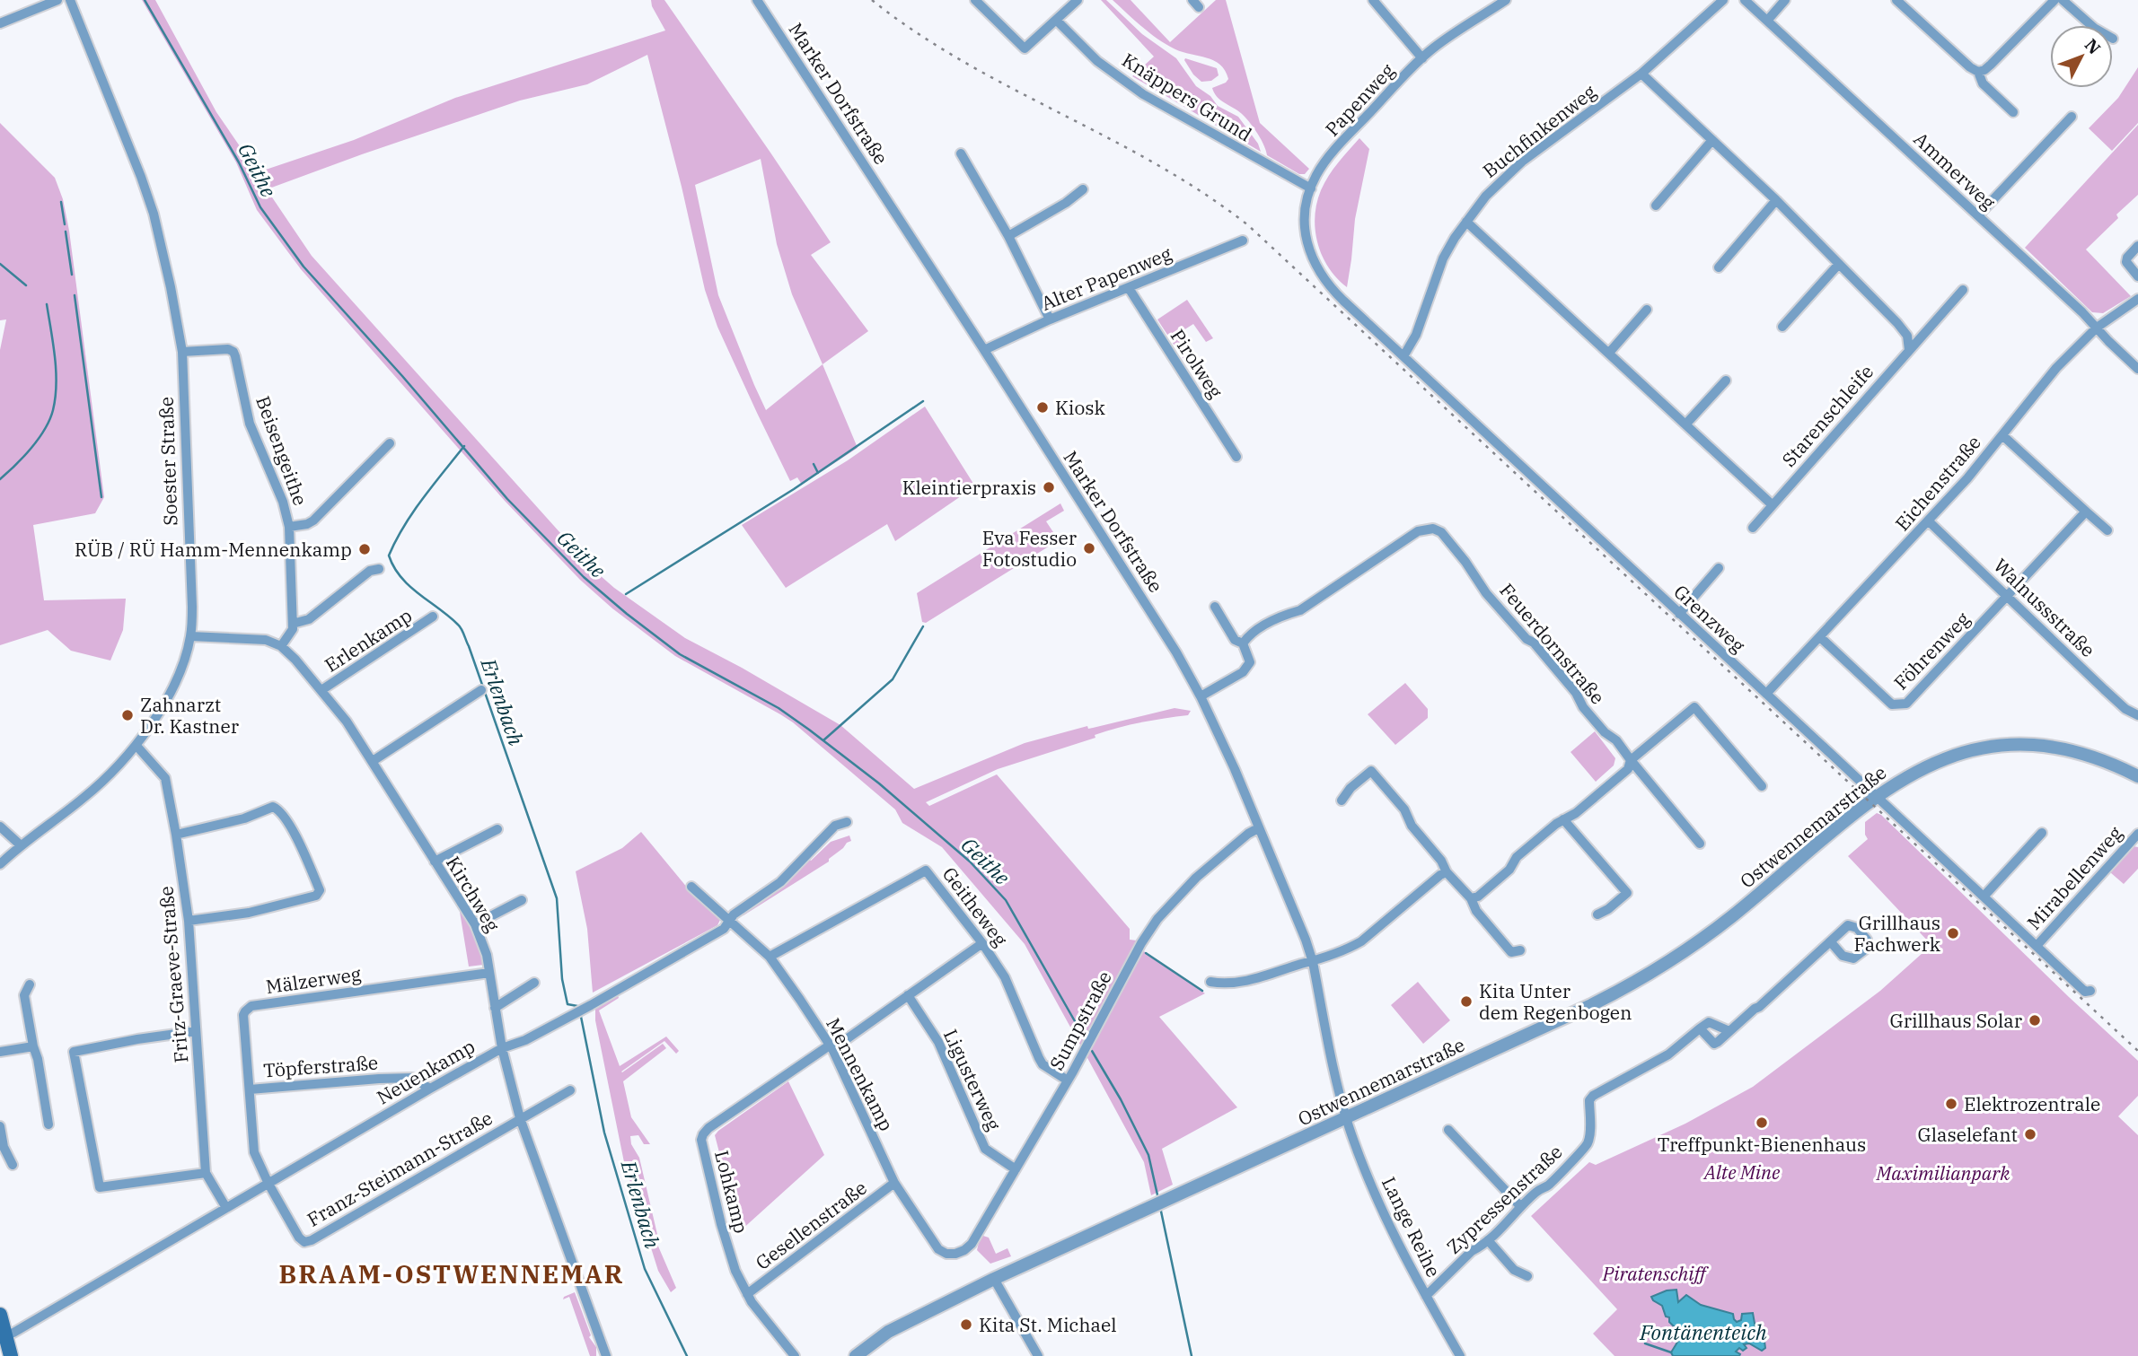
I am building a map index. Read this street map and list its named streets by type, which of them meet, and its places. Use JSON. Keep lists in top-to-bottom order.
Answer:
{
  "streets": {
    "street": [
      "Marker Dorfstraße",
      "Knäppers Grund",
      "Papenweg",
      "Buchfinkenweg",
      "Ammerweg",
      "Alter Papenweg",
      "Pirolweg",
      "Starenschleife",
      "Beisengeithe",
      "Soester Straße",
      "Eichenstraße",
      "Walnussstraße",
      "Grenzweg",
      "Erlenkamp",
      "Feuerdornstraße",
      "Föhrenweg",
      "Ostwennemarstraße",
      "Mirabellenweg",
      "Kirchweg",
      "Geitheweg",
      "Fritz-Graeve-Straße",
      "Mälzerweg",
      "Sumpstraße",
      "Töpferstraße",
      "Neuenkamp",
      "Mennenkamp",
      "Ligusterweg",
      "Franz-Steimann-Straße",
      "Lohkamp",
      "Zypressenstraße",
      "Gesellenstraße",
      "Lange Reihe"
    ]
  },
  "crossings": [
    ["Marker Dorfstraße", "Alter Papenweg"],
    ["Marker Dorfstraße", "Ostwennemarstraße"],
    ["Marker Dorfstraße", "Sumpstraße"],
    ["Marker Dorfstraße", "Lange Reihe"],
    ["Knäppers Grund", "Papenweg"],
    ["Papenweg", "Grenzweg"],
    ["Buchfinkenweg", "Grenzweg"],
    ["Ammerweg", "Eichenstraße"],
    ["Alter Papenweg", "Pirolweg"],
    ["Beisengeithe", "Soester Straße"],
    ["Beisengeithe", "Kirchweg"],
    ["Soester Straße", "Fritz-Graeve-Straße"],
    ["Eichenstraße", "Walnussstraße"],
    ["Eichenstraße", "Grenzweg"],
    ["Eichenstraße", "Föhrenweg"],
    ["Walnussstraße", "Föhrenweg"],
    ["Grenzweg", "Ostwennemarstraße"],
    ["Grenzweg", "Mirabellenweg"],
    ["Erlenkamp", "Kirchweg"],
    ["Ostwennemarstraße", "Lange Reihe"],
    ["Kirchweg", "Mälzerweg"],
    ["Kirchweg", "Neuenkamp"],
    ["Kirchweg", "Franz-Steimann-Straße"],
    ["Geitheweg", "Sumpstraße"],
    ["Geitheweg", "Mennenkamp"],
    ["Geitheweg", "Lohkamp"],
    ["Fritz-Graeve-Straße", "Neuenkamp"],
    ["Mälzerweg", "Töpferstraße"],
    ["Mälzerweg", "Neuenkamp"],
    ["Mälzerweg", "Franz-Steimann-Straße"],
    ["Sumpstraße", "Mennenkamp"],
    ["Sumpstraße", "Ligusterweg"],
    ["Töpferstraße", "Neuenkamp"],
    ["Neuenkamp", "Mennenkamp"],
    ["Neuenkamp", "Franz-Steimann-Straße"],
    ["Mennenkamp", "Lohkamp"],
    ["Mennenkamp", "Gesellenstraße"],
    ["Ligusterweg", "Lohkamp"],
    ["Lohkamp", "Gesellenstraße"],
    ["Zypressenstraße", "Lange Reihe"]
  ],
  "districts": ["BRAAM-OSTWENNEMAR"],
  "water": ["Geithe", "Erlenbach", "Fontänenteich"],
  "parks": ["Alte Mine", "Maximilianpark", "Piratenschiff"],
  "places": [
    "Kiosk",
    "Kleintierpraxis",
    "Eva Fesser Fotostudio",
    "RÜB / RÜ Hamm-Mennenkamp",
    "Zahnarzt Dr. Kastner",
    "Grillhaus Fachwerk",
    "Kita Unter dem Regenbogen",
    "Grillhaus Solar",
    "Elektrozentrale",
    "Treffpunkt-Bienenhaus",
    "Glaselefant",
    "Kita St. Michael"
  ],
  "north": "top right"
}
